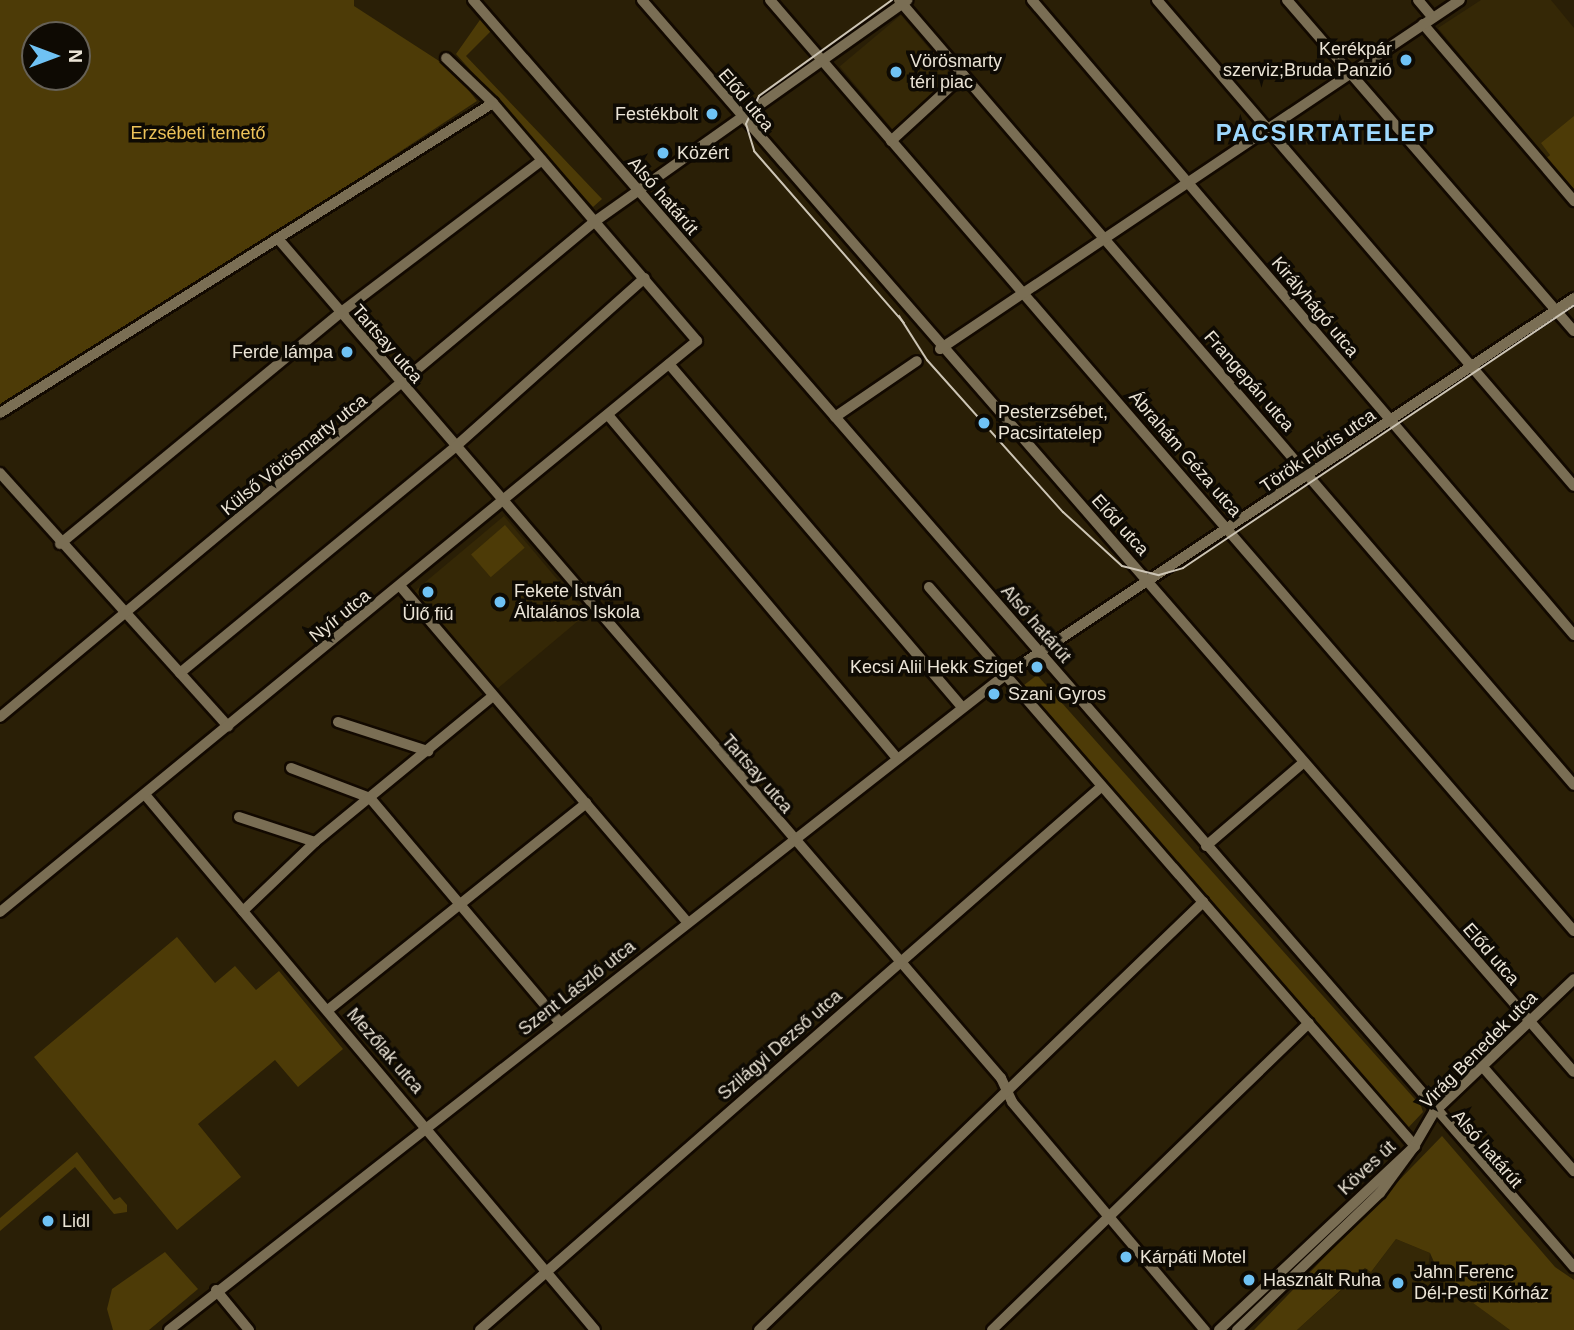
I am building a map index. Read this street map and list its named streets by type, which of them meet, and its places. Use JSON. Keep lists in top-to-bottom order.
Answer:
{
  "streets": {
    "street": [
      "Előd utca",
      "Alsó határút",
      "Királyhágó utca",
      "Tartsay utca",
      "Frangepán utca",
      "Török Flóris utca",
      "Ábrahám Géza utca",
      "Külső Vörösmarty utca",
      "Nyír utca",
      "Szent László utca",
      "Szilágyi Dezső utca",
      "Virág Benedek utca",
      "Mezőlak utca",
      "Köves út"
    ]
  },
  "crossings": [
    ["Előd utca", "Török Flóris utca"],
    ["Előd utca", "Külső Vörösmarty utca"],
    ["Előd utca", "Virág Benedek utca"],
    ["Alsó határút", "Török Flóris utca"],
    ["Alsó határút", "Külső Vörösmarty utca"],
    ["Alsó határút", "Virág Benedek utca"],
    ["Királyhágó utca", "Török Flóris utca"],
    ["Tartsay utca", "Külső Vörösmarty utca"],
    ["Tartsay utca", "Nyír utca"],
    ["Tartsay utca", "Szent László utca"],
    ["Tartsay utca", "Szilágyi Dezső utca"],
    ["Frangepán utca", "Török Flóris utca"],
    ["Frangepán utca", "Külső Vörösmarty utca"],
    ["Török Flóris utca", "Ábrahám Géza utca"],
    ["Török Flóris utca", "Szent László utca"],
    ["Ábrahám Géza utca", "Külső Vörösmarty utca"],
    ["Nyír utca", "Mezőlak utca"],
    ["Szent László utca", "Mezőlak utca"],
    ["Szilágyi Dezső utca", "Mezőlak utca"],
    ["Virág Benedek utca", "Köves út"]
  ],
  "districts": ["PACSIRTATELEP"],
  "parks": ["Erzsébeti temető"],
  "places": [
    "Kerékpár szerviz;Bruda Panzió",
    "Vörösmarty téri piac",
    "Festékbolt",
    "Közért",
    "Ferde lámpa",
    "Pesterzsébet, Pacsirtatelep",
    "Ülő fiú",
    "Fekete István Általános Iskola",
    "Kecsi Alii Hekk Sziget",
    "Szani Gyros",
    "Lidl",
    "Kárpáti Motel",
    "Használt Ruha",
    "Jahn Ferenc Dél-Pesti Kórház"
  ],
  "north": "right"
}
